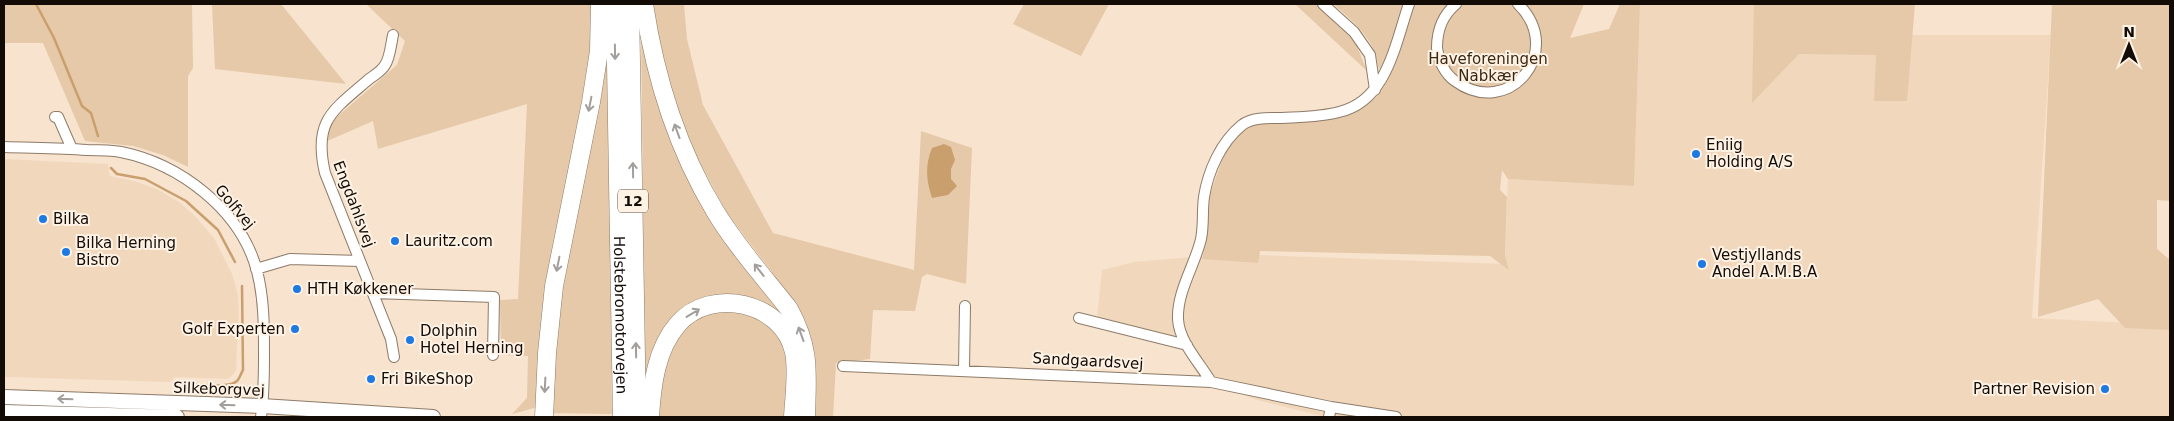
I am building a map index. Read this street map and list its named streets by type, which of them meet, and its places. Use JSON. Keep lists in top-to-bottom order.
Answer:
{
  "streets": {
    "highway": ["12", "Holstebromotorvejen"],
    "main road": ["Silkeborgvej"],
    "street": ["Engdahlsvej", "Golfvej", "Sandgaardsvej"]
  },
  "crossings": [
    ["Engdahlsvej", "Golfvej"],
    ["Golfvej", "Silkeborgvej"]
  ],
  "parks": ["Haveforeningen Nabkær"],
  "places": [
    "Eniig Holding A/S",
    "Bilka",
    "Lauritz.com",
    "Bilka Herning Bistro",
    "Vestjyllands Andel A.M.B.A",
    "HTH Køkkener",
    "Golf Experten",
    "Dolphin Hotel Herning",
    "Fri BikeShop",
    "Partner Revision"
  ],
  "north": "top"
}
